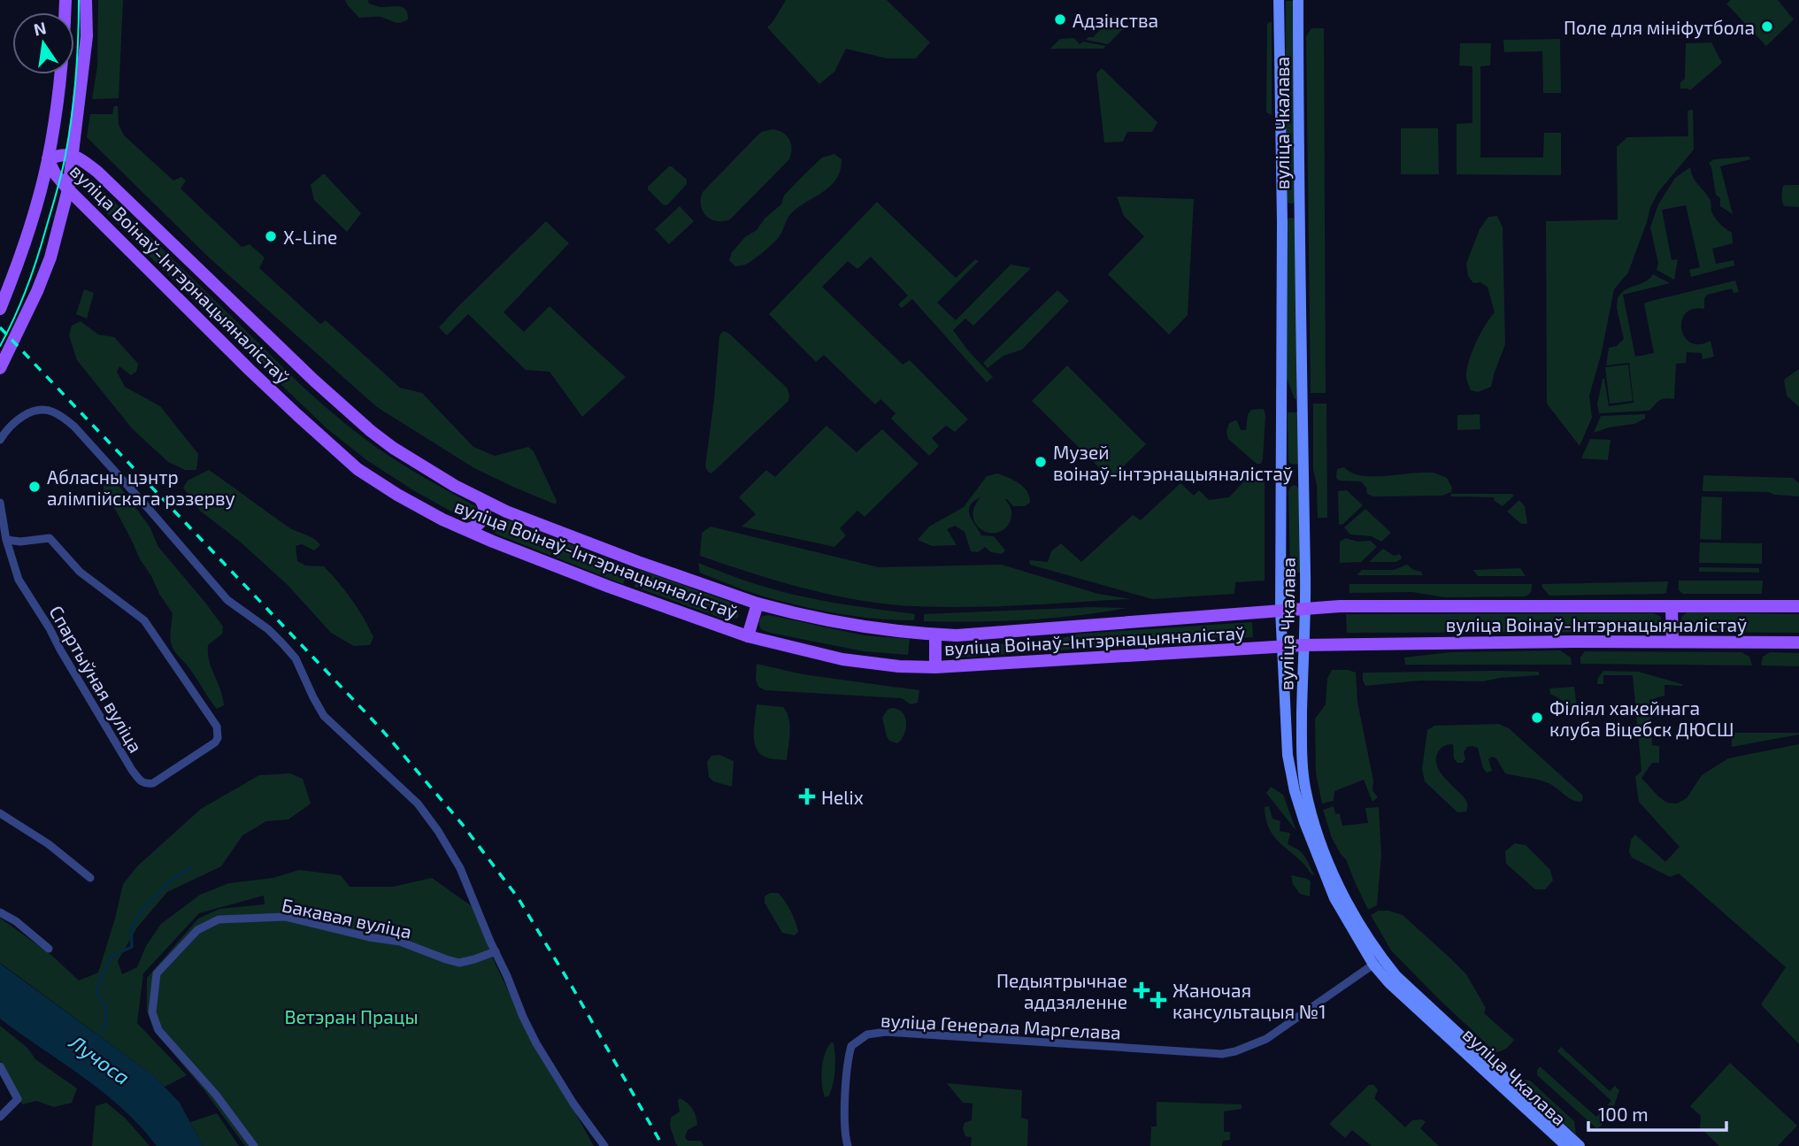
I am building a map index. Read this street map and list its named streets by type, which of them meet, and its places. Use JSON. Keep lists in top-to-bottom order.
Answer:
{
  "streets": {
    "main road": ["вуліца Чкалава", "вуліца Воінаў-Інтэрнацыяналістаў"],
    "street": ["Спартыўная вуліца", "Бакавая вуліца", "вуліца Генерала Маргелава"]
  },
  "crossings": [
    ["вуліца Чкалава", "вуліца Воінаў-Інтэрнацыяналістаў"],
    ["вуліца Чкалава", "вуліца Генерала Маргелава"]
  ],
  "water": ["Лучоса"],
  "parks": ["Ветэран Працы"],
  "places": {
    "other": [
      "Адзінства",
      "Поле для мініфутбола",
      "X-Line",
      "Музей воінаў-інтэрнацыяналістаў",
      "Абласны цэнтр алімпійскага рэзерву",
      "Філіял хакейнага клуба Віцебск ДЮСШ"
    ],
    "health": ["Helix", "Педыятрычнае аддзяленне", "Жаночая кансультацыя №1"]
  },
  "scale_bar": "100 m",
  "north": "top"
}
